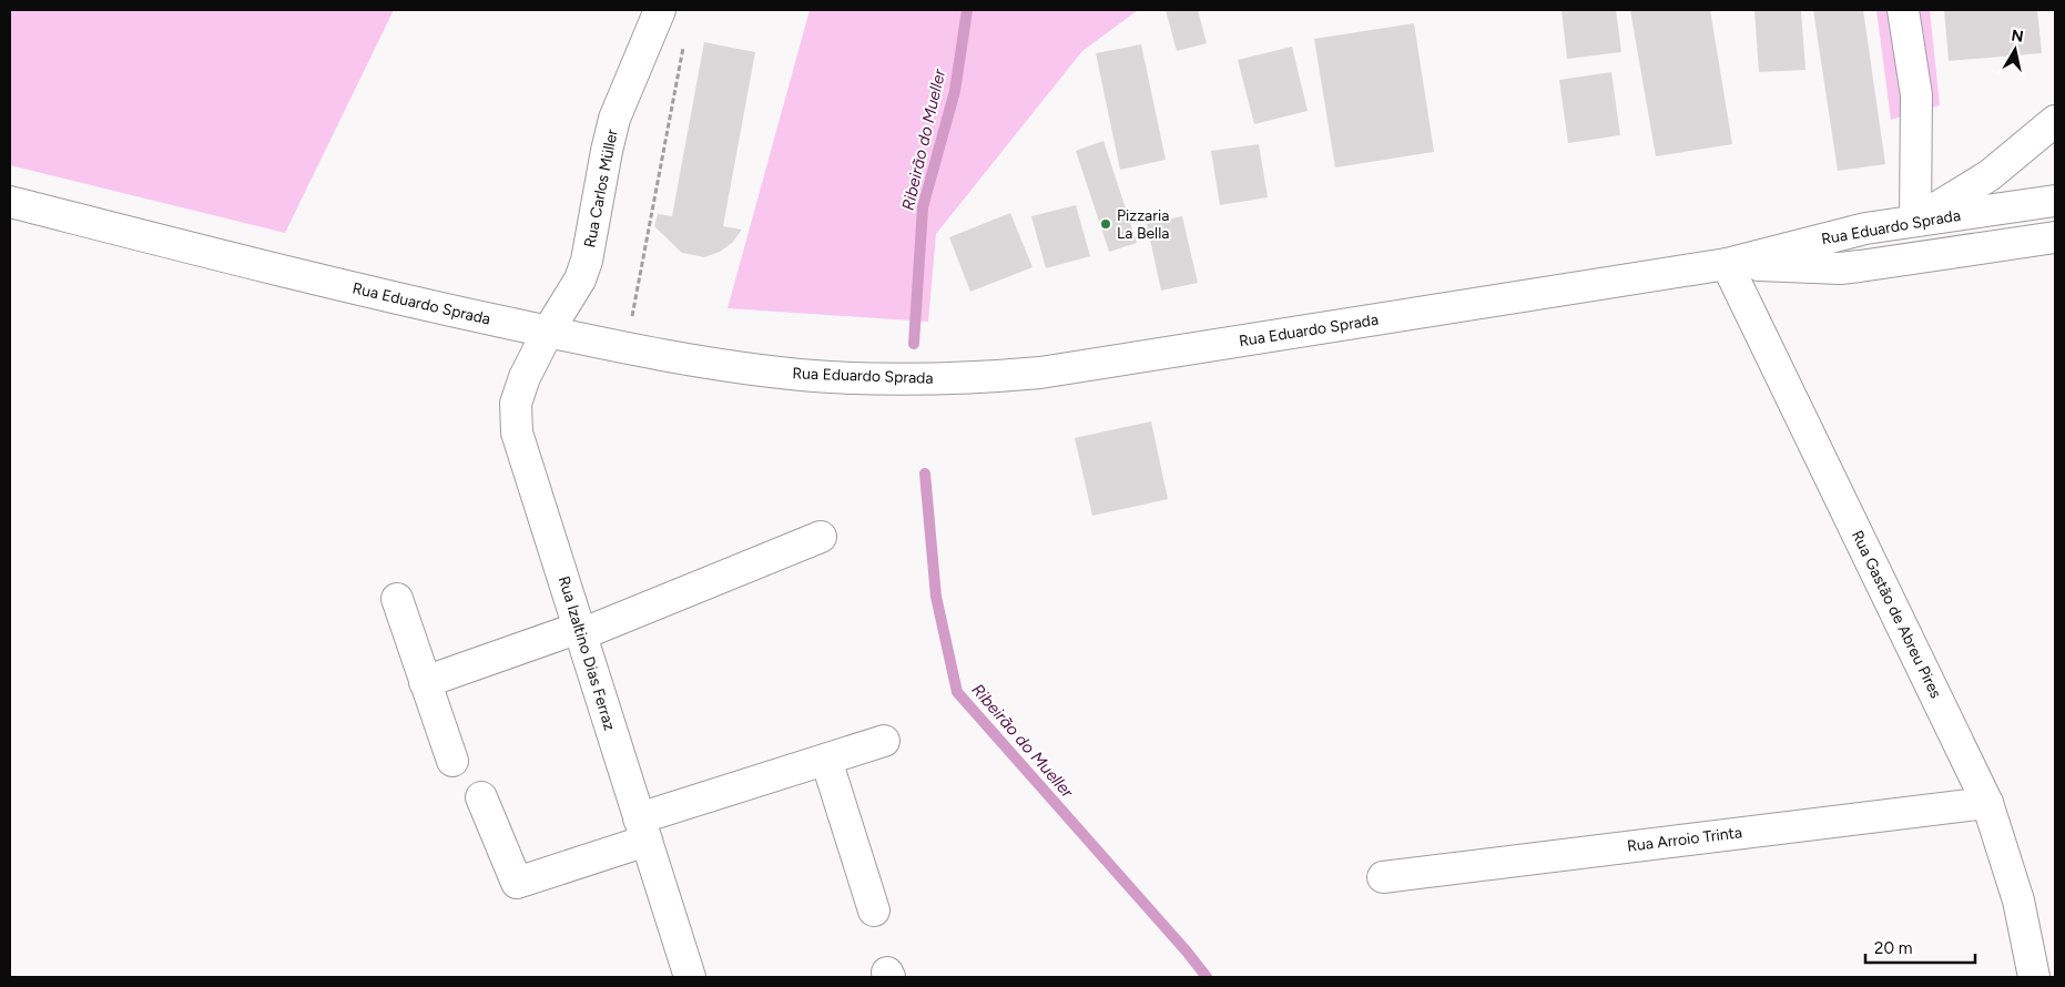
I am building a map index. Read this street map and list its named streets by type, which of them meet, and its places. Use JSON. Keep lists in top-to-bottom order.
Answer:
{
  "streets": {
    "main road": [
      "Rua Carlos Müller",
      "Rua Eduardo Sprada",
      "Rua Gastão de Abreu Pires",
      "Rua Izaltino Dias Ferraz",
      "Rua Arroio Trinta"
    ]
  },
  "crossings": [
    ["Rua Carlos Müller", "Rua Eduardo Sprada"],
    ["Rua Carlos Müller", "Rua Izaltino Dias Ferraz"],
    ["Rua Eduardo Sprada", "Rua Gastão de Abreu Pires"],
    ["Rua Eduardo Sprada", "Rua Izaltino Dias Ferraz"],
    ["Rua Gastão de Abreu Pires", "Rua Arroio Trinta"]
  ],
  "water": ["Ribeirão do Mueller"],
  "places": ["Pizzaria La Bella"],
  "scale_bar": "20 m",
  "north": "top"
}
